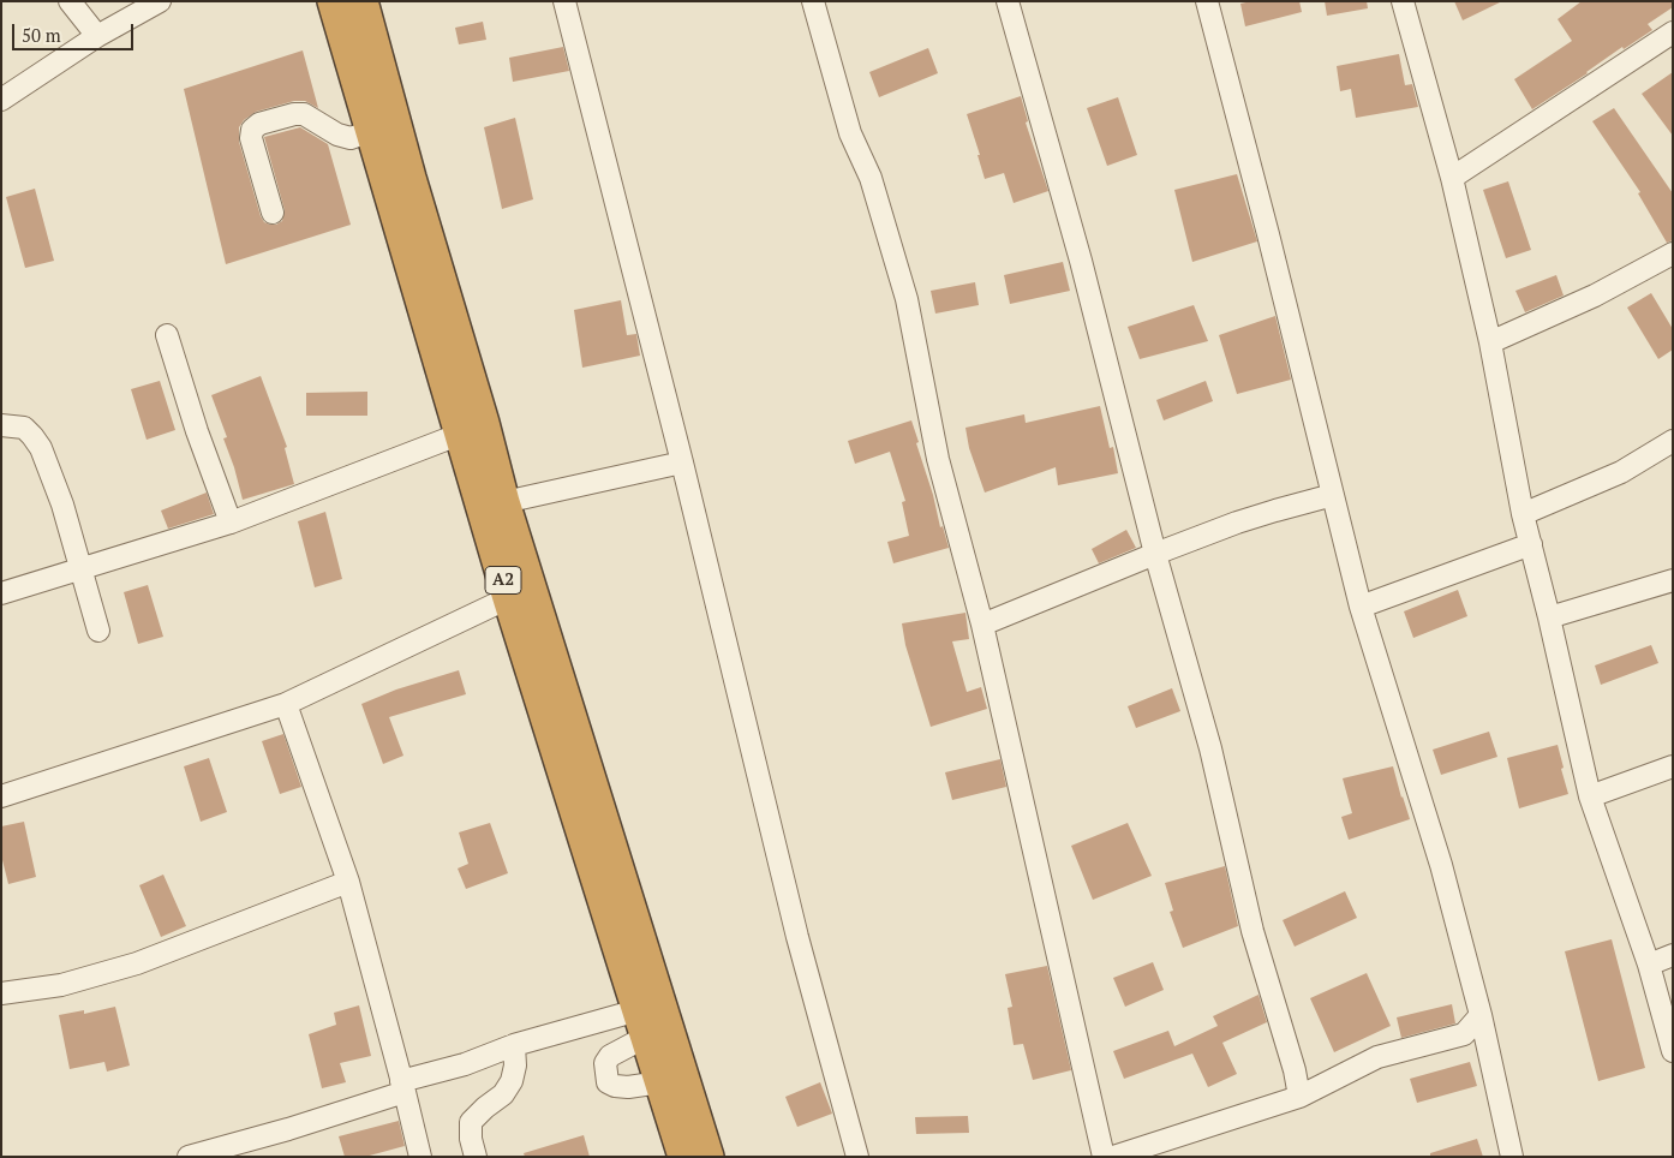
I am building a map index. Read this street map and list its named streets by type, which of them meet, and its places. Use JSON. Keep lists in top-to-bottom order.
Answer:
{
  "streets": {
    "highway": ["A2"]
  },
  "scale_bar": "50 m"
}
